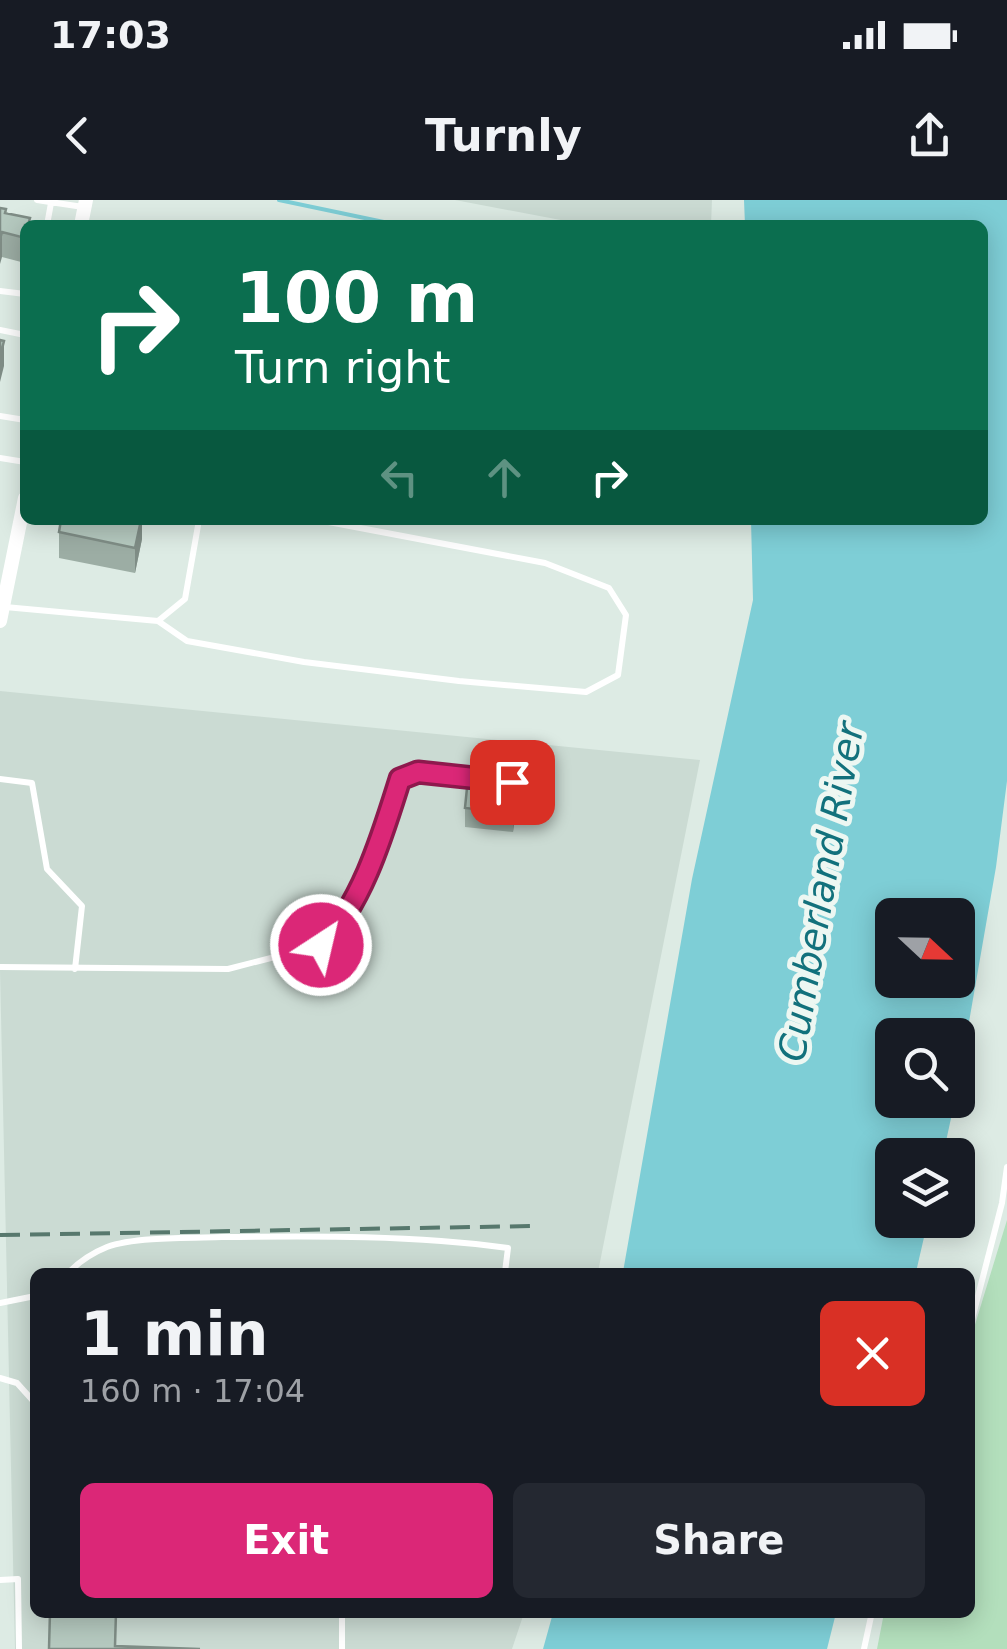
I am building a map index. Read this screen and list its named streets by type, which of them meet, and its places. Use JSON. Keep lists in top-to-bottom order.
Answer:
{
  "water": ["Cumberland River"],
  "north": "right",
  "page": {
    "status": "17:03",
    "header": "Turnly",
    "turn": ["100 m", "Turn right"],
    "heading": ["1 min", "160 m · 17:04"],
    "buttons": ["Exit", "Share"]
  }
}
